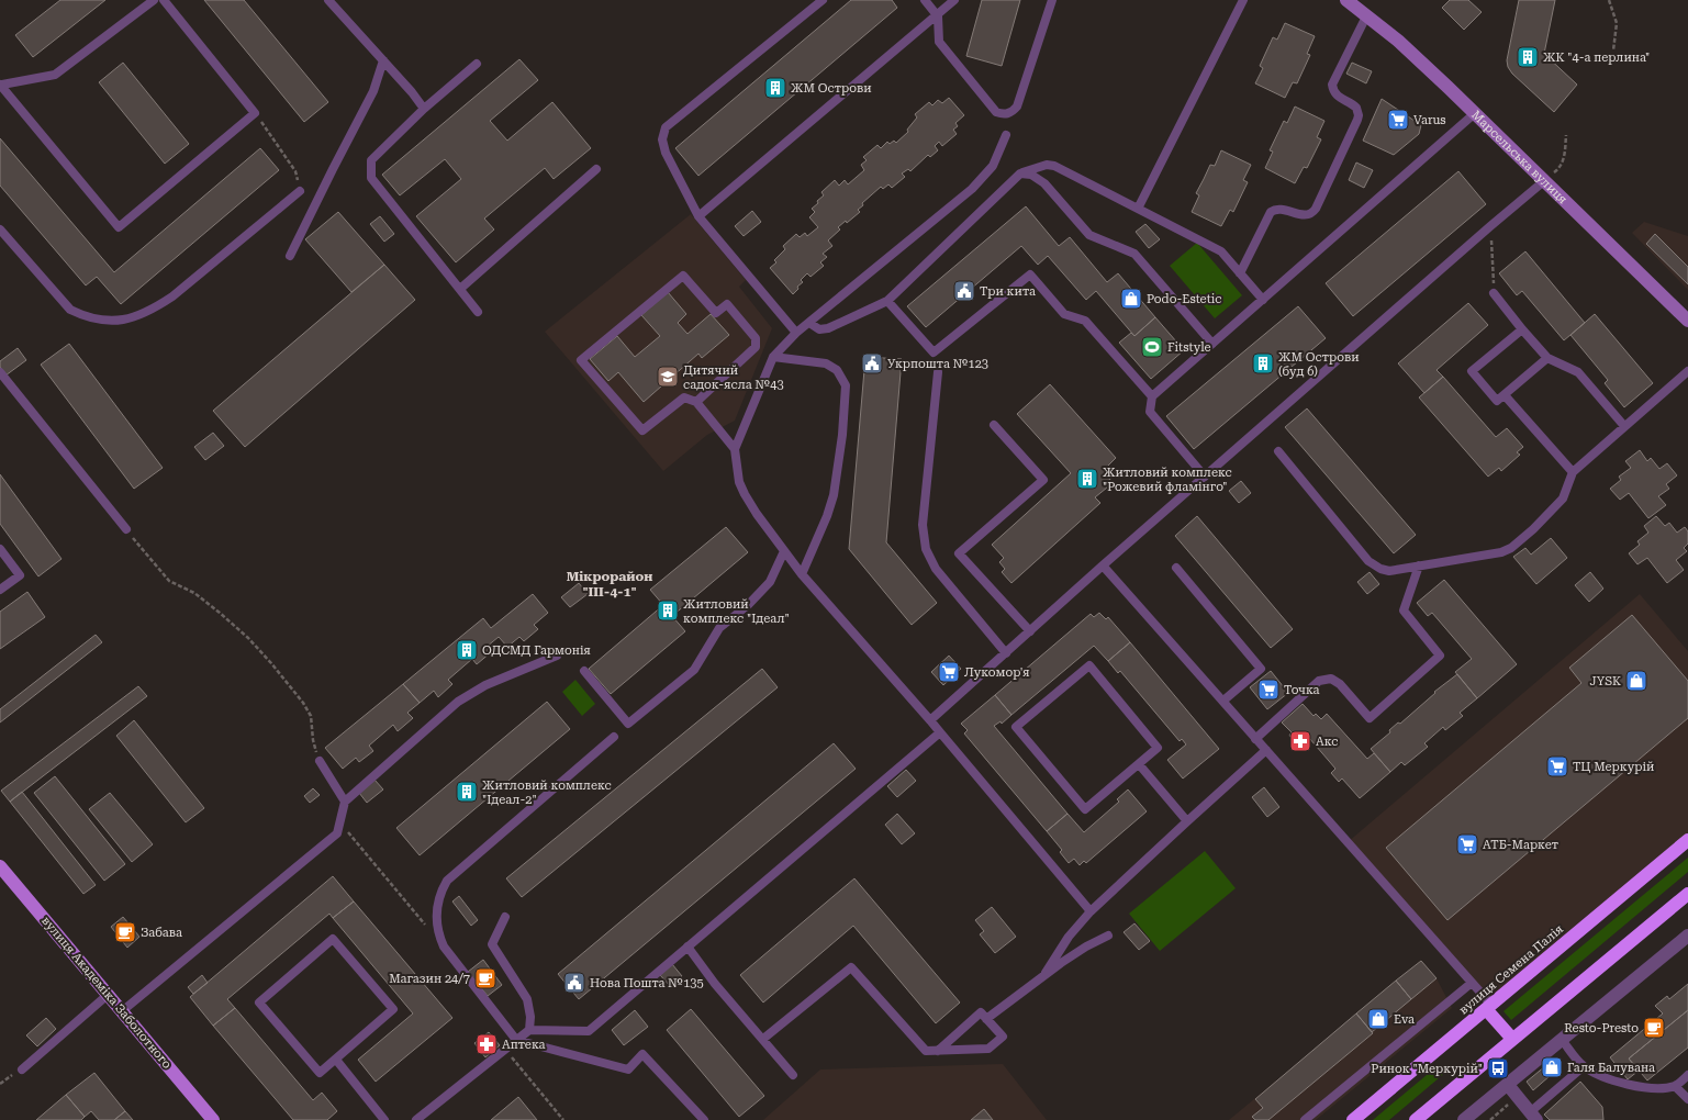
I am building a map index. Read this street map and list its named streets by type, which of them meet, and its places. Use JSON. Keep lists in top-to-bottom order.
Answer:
{
  "streets": {
    "highway": ["вулиця Семена Палія"],
    "main road": ["вулиця Академіка Заболотного"],
    "street": ["Марсельська вулиця"]
  },
  "districts": ["Мікрорайон \"ІІІ-4-1\""],
  "places": {
    "building": [
      "ЖК \"4-а перлина\"",
      "ЖМ Острови",
      "ЖМ Острови (буд 6)",
      "Житловий комплекс \"Рожевий фламінго\"",
      "Житловий комплекс \"Ідеал\"",
      "ОДСМД Гармонія",
      "Житловий комплекс \"Ідеал-2\""
    ],
    "supermarket": [
      "Varus",
      "Лукомор'я",
      "Точка",
      "ТЦ Меркурій",
      "АТБ-Маркет"
    ],
    "public building": ["Три кита", "Укрпошта №123", "Нова Пошта №135"],
    "shop": [
      "Podo-Estetic",
      "JYSK",
      "Eva",
      "Галя Балувана"
    ],
    "sports": ["Fitstyle"],
    "school or university": ["Дитячий садок-ясла №43"],
    "pharmacy": ["Акс", "Аптека"],
    "cafe": ["Забава", "Магазин 24/7", "Resto-Presto"],
    "bus stop": ["Ринок \"Меркурiй\""]
  }
}
